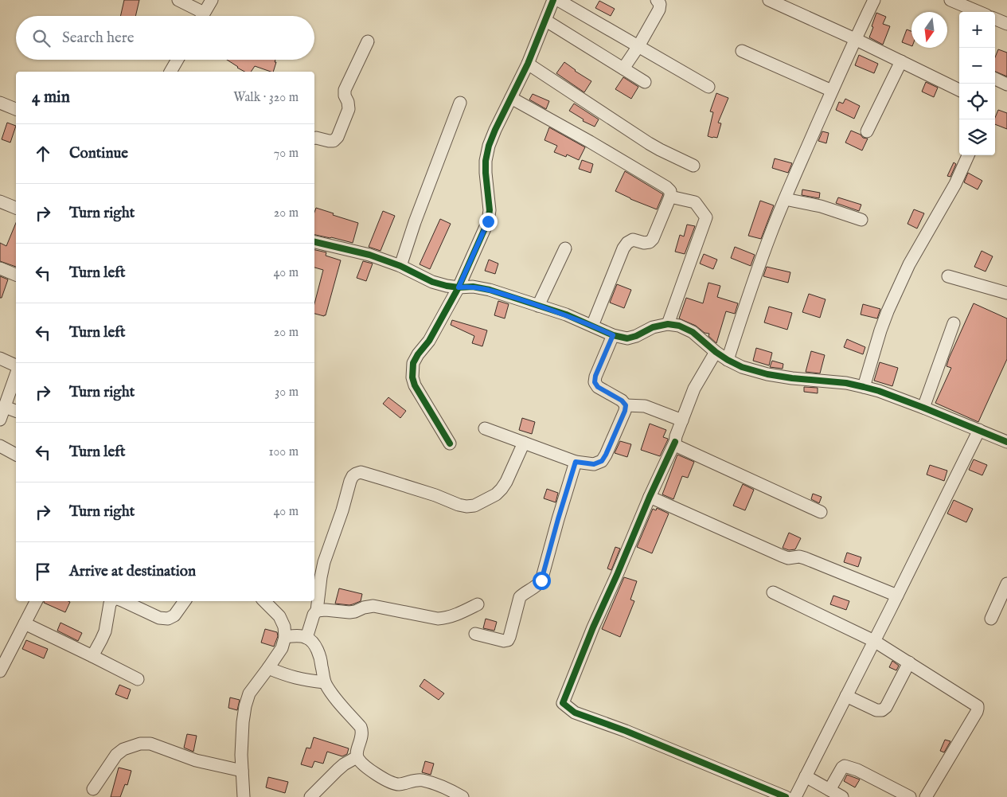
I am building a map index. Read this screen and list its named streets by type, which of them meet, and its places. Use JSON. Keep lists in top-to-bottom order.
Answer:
{
  "north": "bottom",
  "page": {
    "map_buttons": ["+", "−"],
    "search": "Search here",
    "heading": ["4 min", "Walk · 320 m"],
    "list": [
      ["Continue", "70 m"],
      ["Turn right", "20 m"],
      ["Turn left", "40 m"],
      ["Turn left", "20 m"],
      ["Turn right", "30 m"],
      ["Turn left", "100 m"],
      ["Turn right", "40 m"],
      "Arrive at destination"
    ]
  }
}
